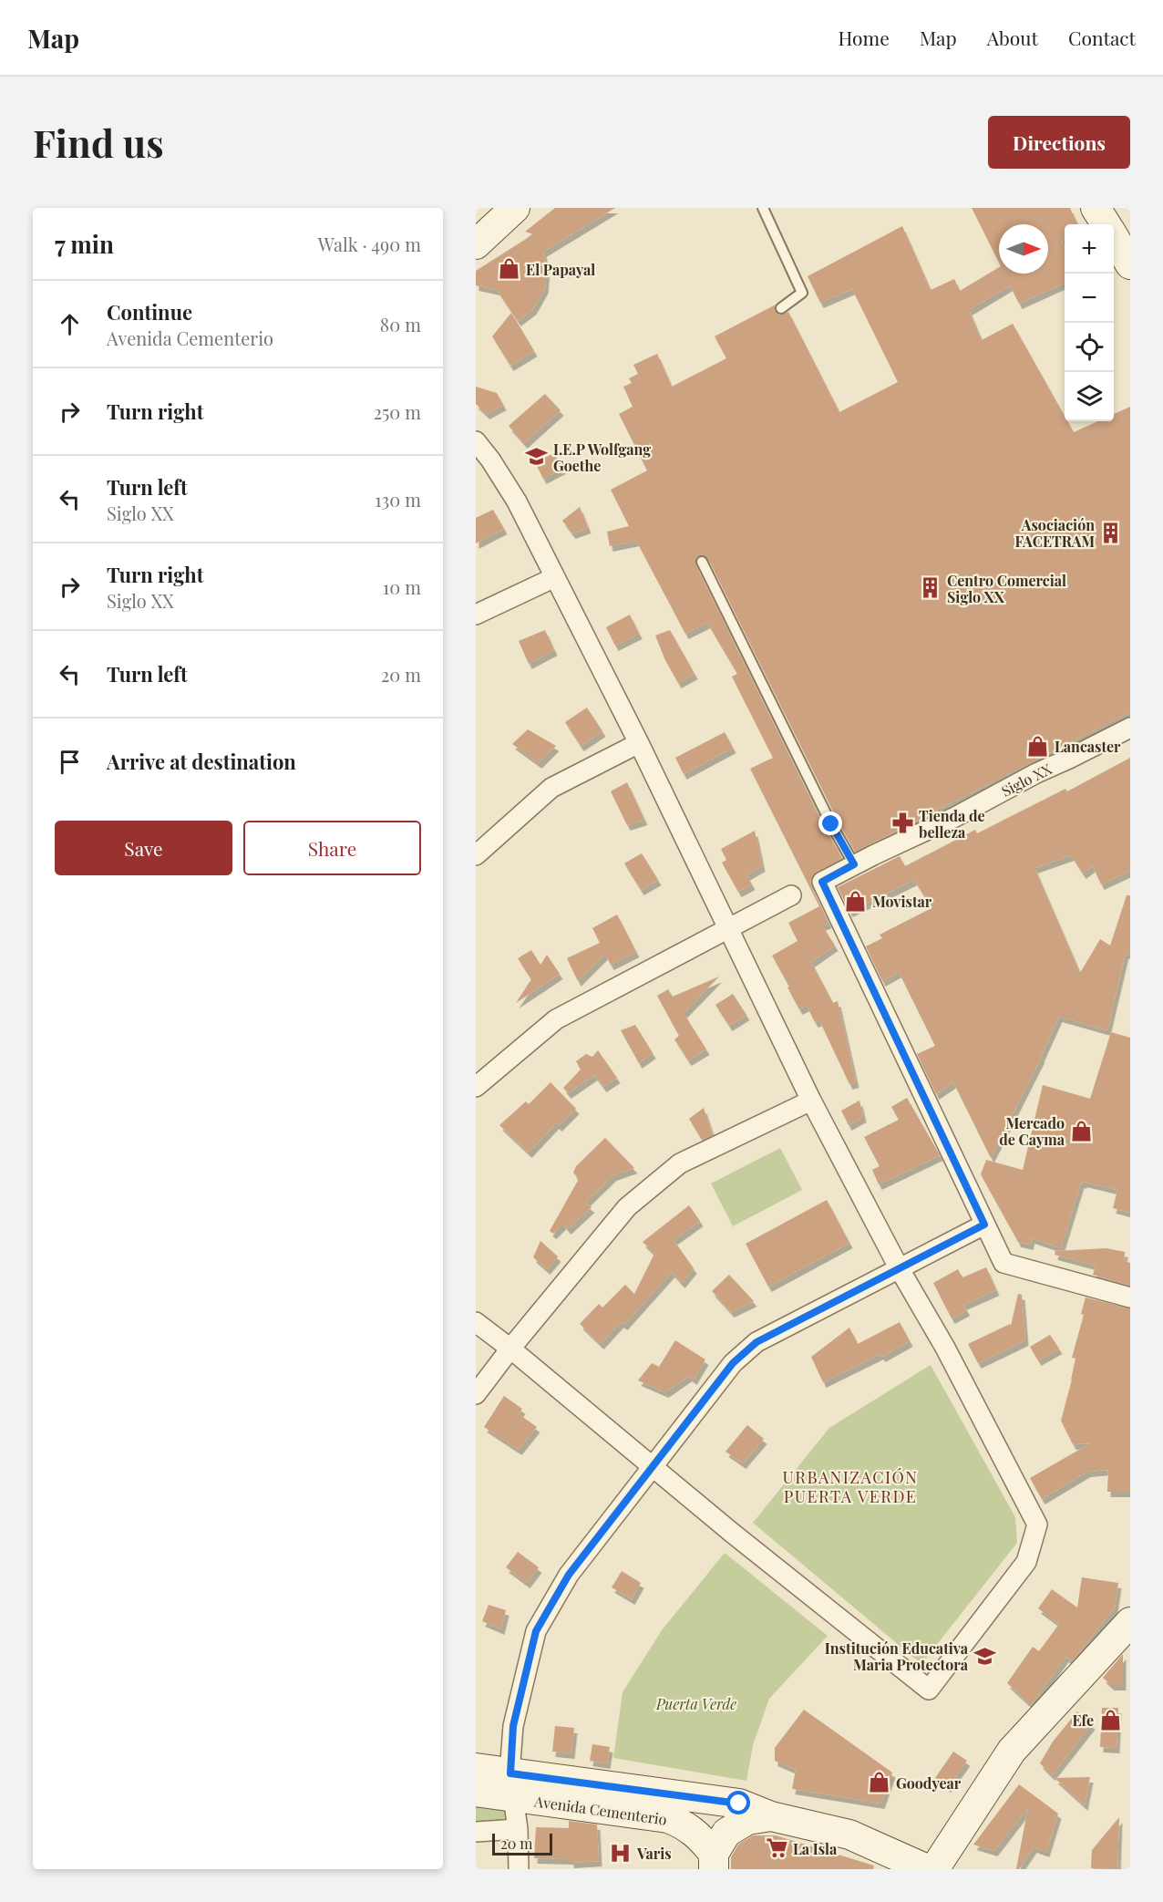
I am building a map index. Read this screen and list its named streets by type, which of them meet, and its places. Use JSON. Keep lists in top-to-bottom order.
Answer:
{
  "streets": {
    "main road": ["Avenida Cementerio"],
    "street": ["Siglo XX"]
  },
  "districts": ["URBANIZACIÓN PUERTA VERDE"],
  "parks": ["Puerta Verde"],
  "places": {
    "shop": [
      "El Papayal",
      "Lancaster",
      "Movistar",
      "Mercado de Cayma",
      "Efe",
      "Goodyear"
    ],
    "school or university": ["I.E.P Wolfgang Goethe", "Institución Educativa Maria Protectora"],
    "building": ["Asociación FACETRAM", "Centro Comercial Siglo XX"],
    "pharmacy": ["Tienda de belleza"],
    "supermarket": ["La Isla"],
    "hospital": ["Varis"]
  },
  "scale_bar": "20 m",
  "north": "right",
  "page": {
    "header": "Map",
    "nav": [
      "Home",
      "Map",
      "About",
      "Contact"
    ],
    "buttons": [
      "Directions",
      ["Save", "Share"]
    ],
    "title": "Find us",
    "heading": ["7 min", "Walk · 490 m"],
    "map_buttons": ["+", "−"],
    "list": [
      ["Continue", "Avenida Cementerio", "80 m"],
      ["Turn right", "250 m"],
      ["Turn left", "Siglo XX", "130 m"],
      ["Turn right", "Siglo XX", "10 m"],
      ["Turn left", "20 m"],
      "Arrive at destination"
    ],
    "scale": "20 m"
  }
}
